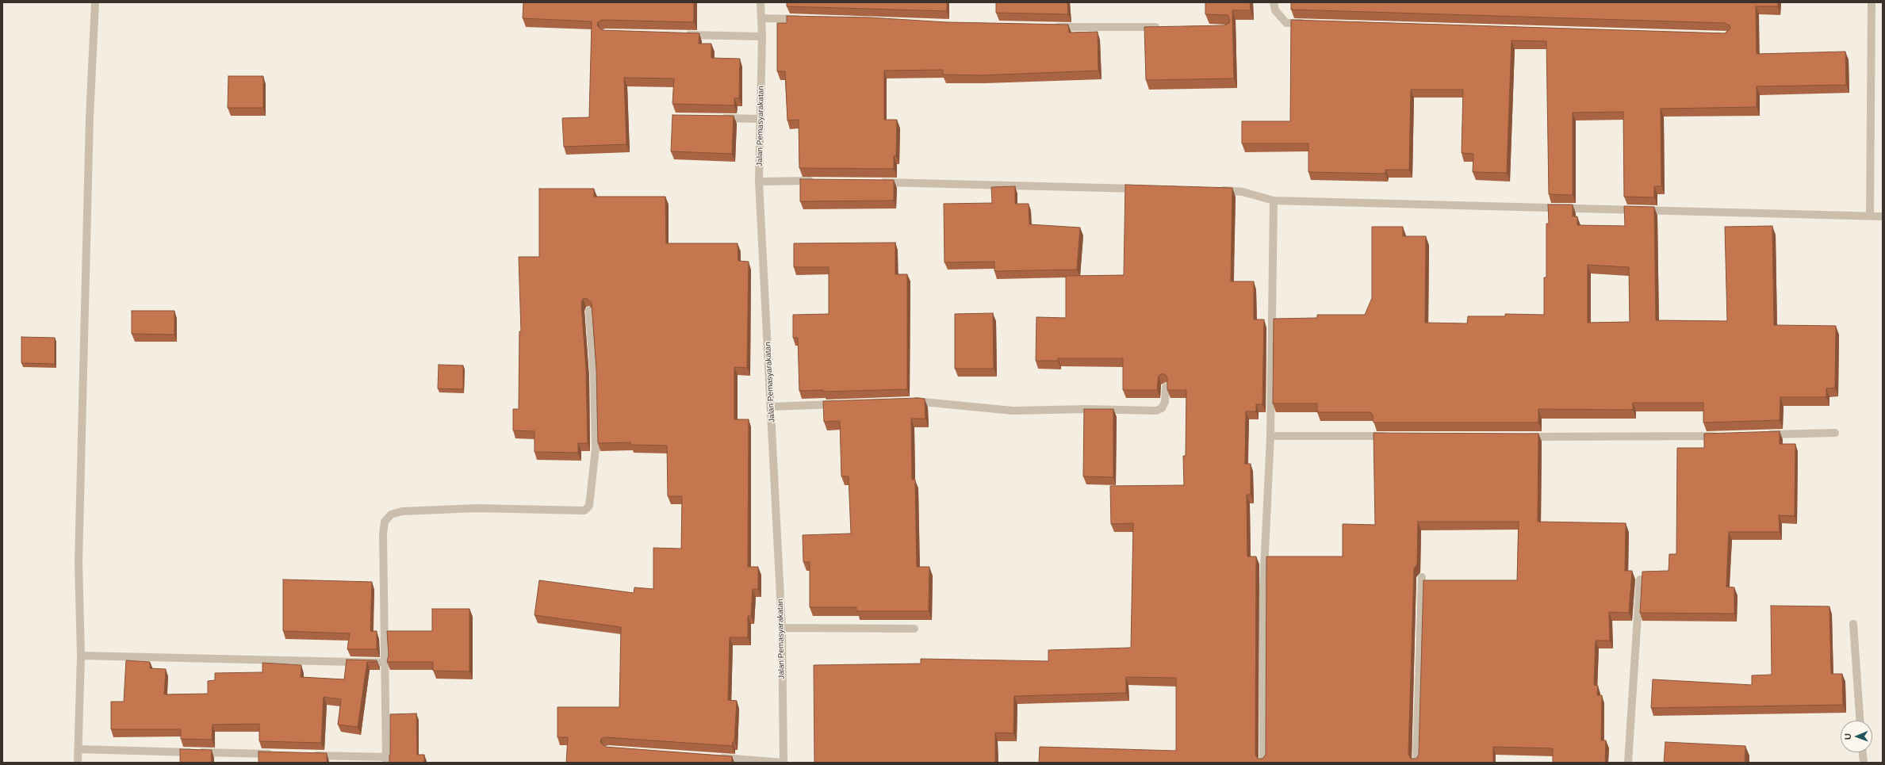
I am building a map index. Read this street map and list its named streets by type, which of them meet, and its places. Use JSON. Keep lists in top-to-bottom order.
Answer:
{
  "streets": {
    "street": ["Jalan Pemasyarakatan"]
  },
  "north": "left"
}
